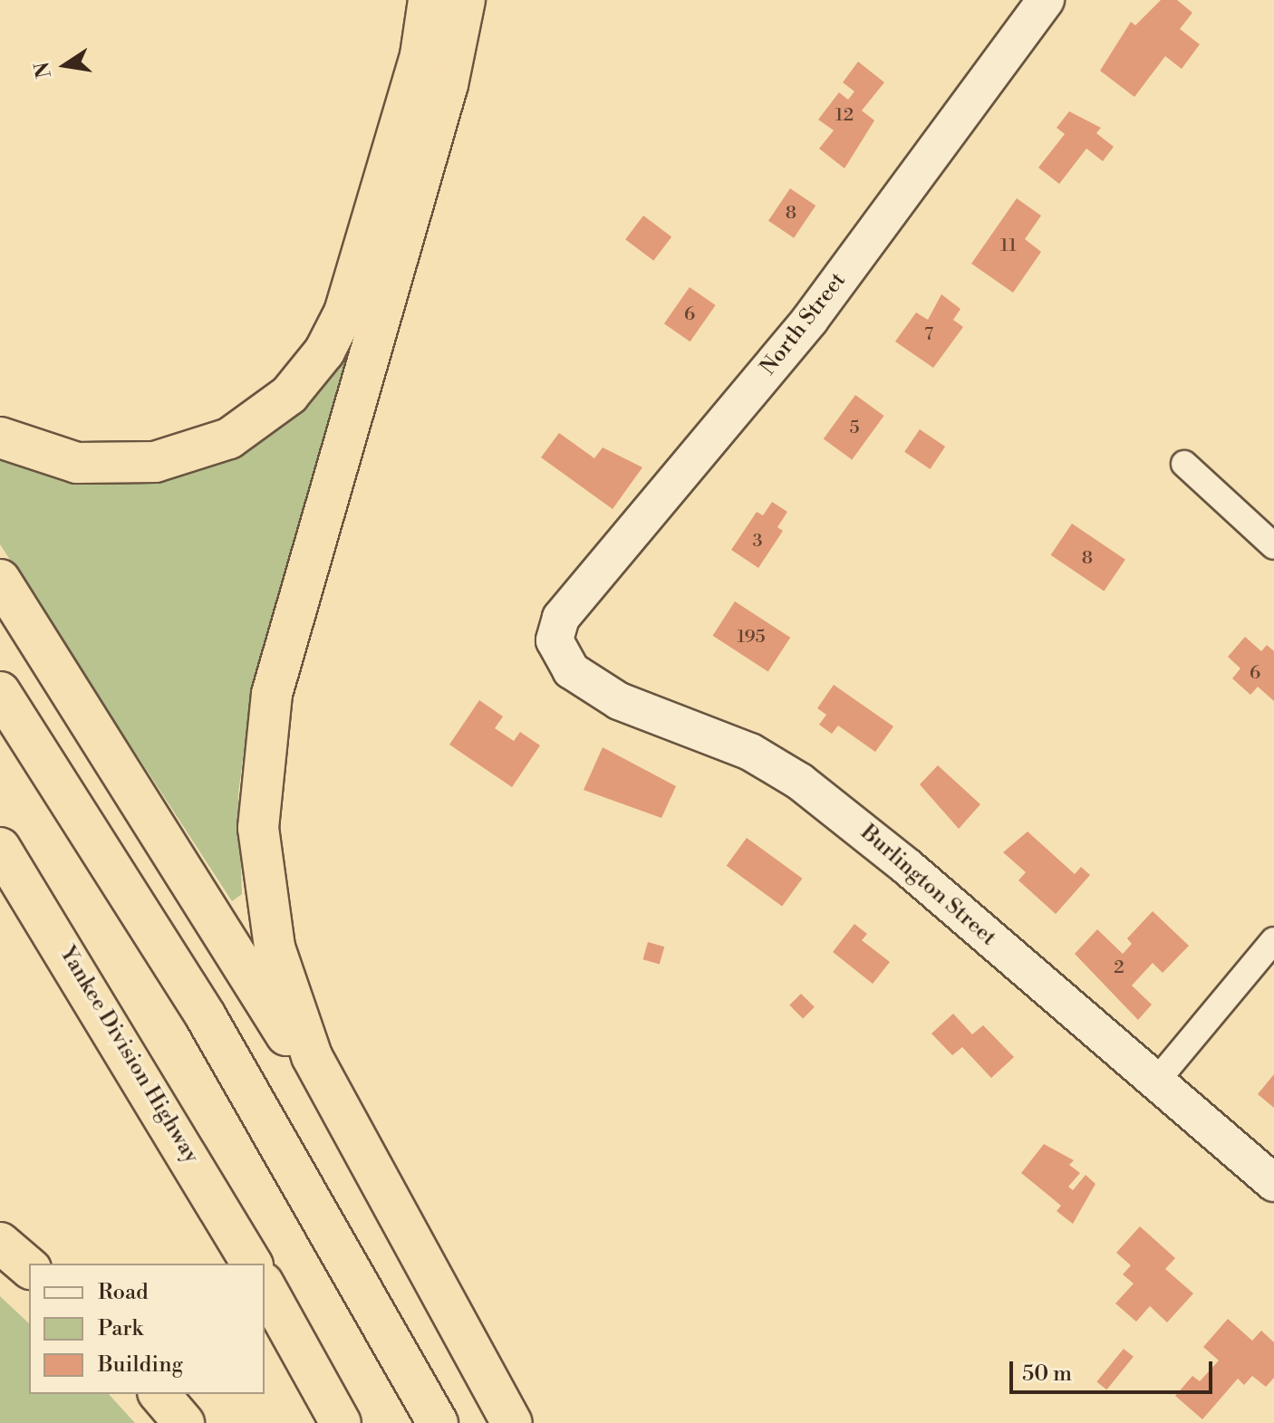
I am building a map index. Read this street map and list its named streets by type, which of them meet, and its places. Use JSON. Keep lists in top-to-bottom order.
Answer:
{
  "streets": {
    "highway": ["Yankee Division Highway"],
    "street": ["North Street", "Burlington Street"]
  },
  "crossings": [
    ["North Street", "Burlington Street"]
  ],
  "house_numbers": [
    "12",
    "8",
    "11",
    "6",
    "7",
    "5",
    "3",
    "8",
    "195",
    "6",
    "2"
  ],
  "legend": ["Road", "Park", "Building"],
  "scale_bar": "50 m",
  "north": "left"
}
